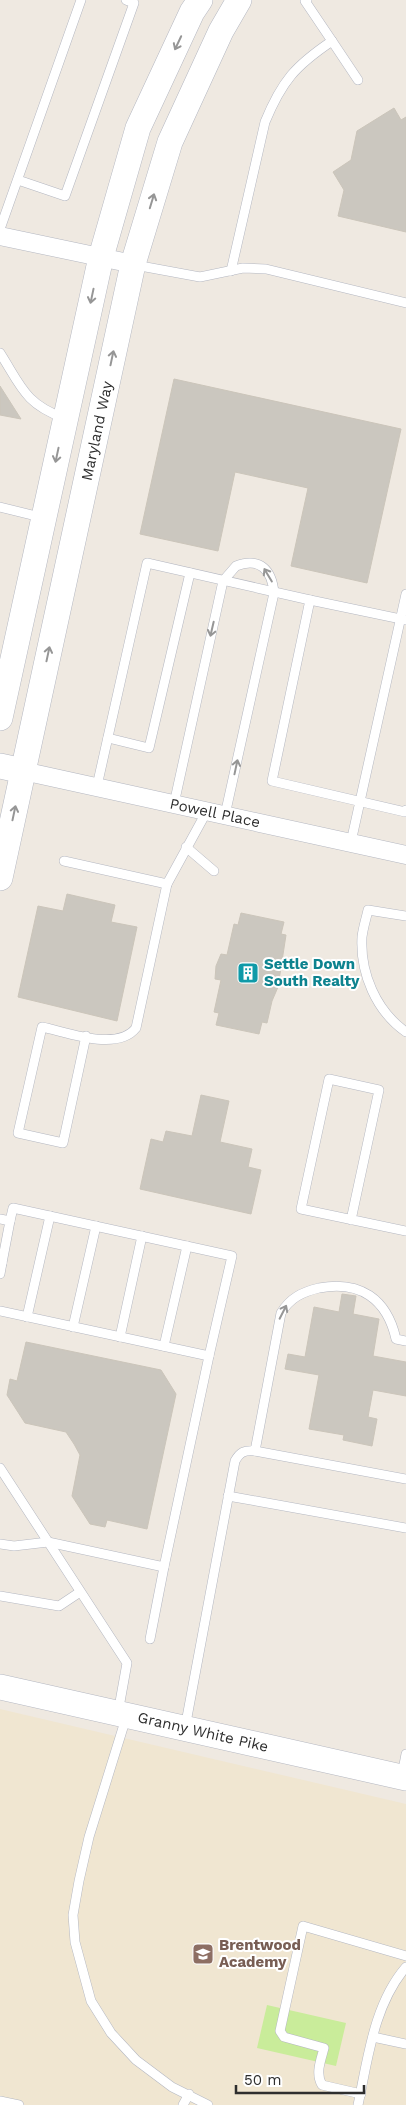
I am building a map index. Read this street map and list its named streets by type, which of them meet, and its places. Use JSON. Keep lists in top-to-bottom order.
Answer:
{
  "streets": {
    "main road": ["Maryland Way", "Granny White Pike"],
    "street": ["Powell Place"]
  },
  "crossings": [
    ["Maryland Way", "Powell Place"]
  ],
  "places": {
    "building": ["Settle Down South Realty"],
    "school or university": ["Brentwood Academy"]
  },
  "scale_bar": "50 m"
}
